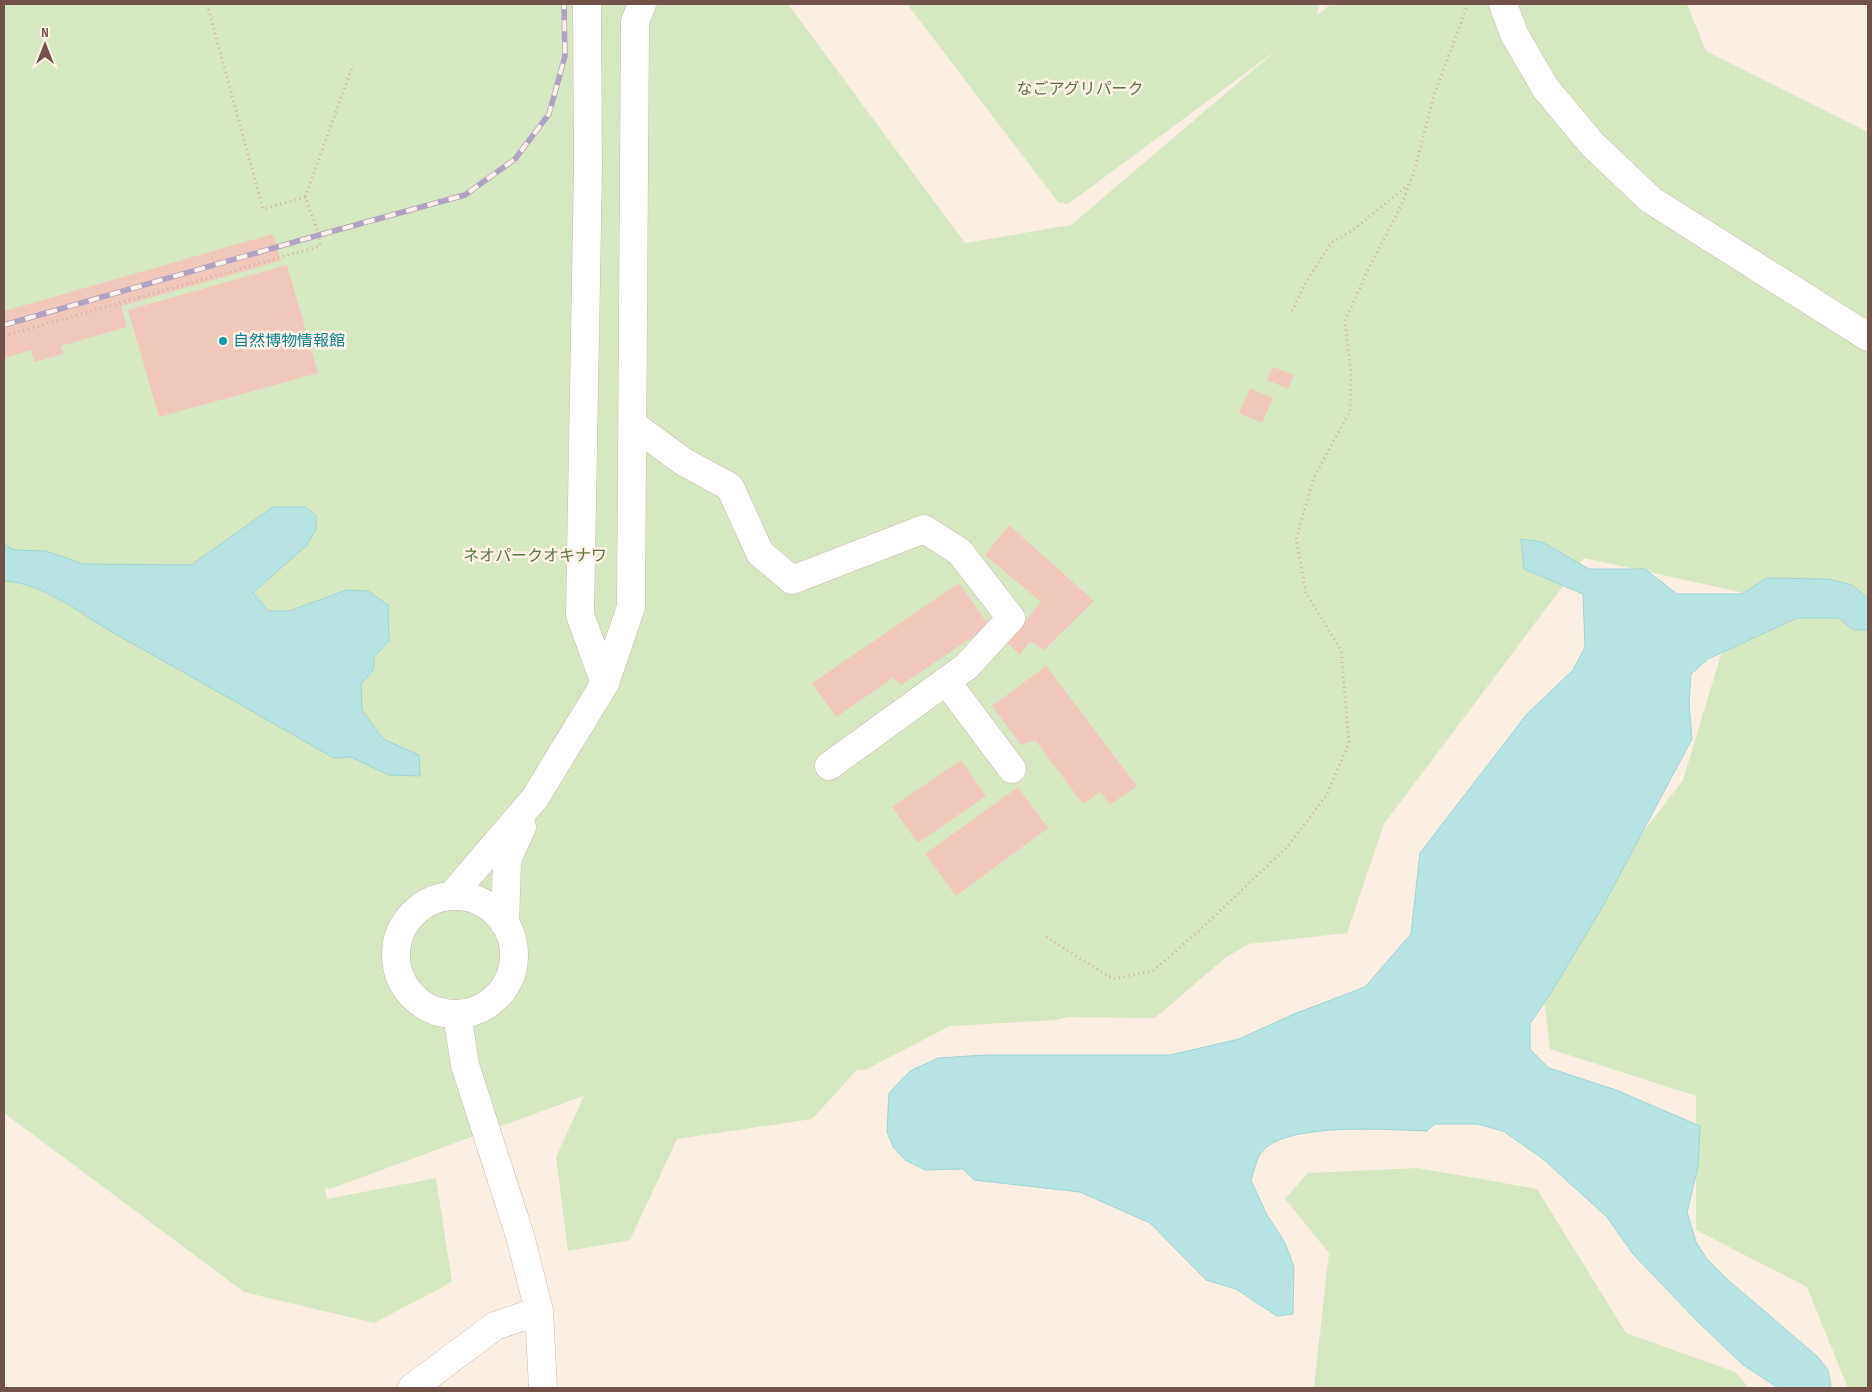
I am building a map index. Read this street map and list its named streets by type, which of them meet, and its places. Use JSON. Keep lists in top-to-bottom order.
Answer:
{
  "parks": ["なごアグリパーク", "ネオパークオキナワ"],
  "places": ["自然博物情報館"],
  "north": "top"
}
